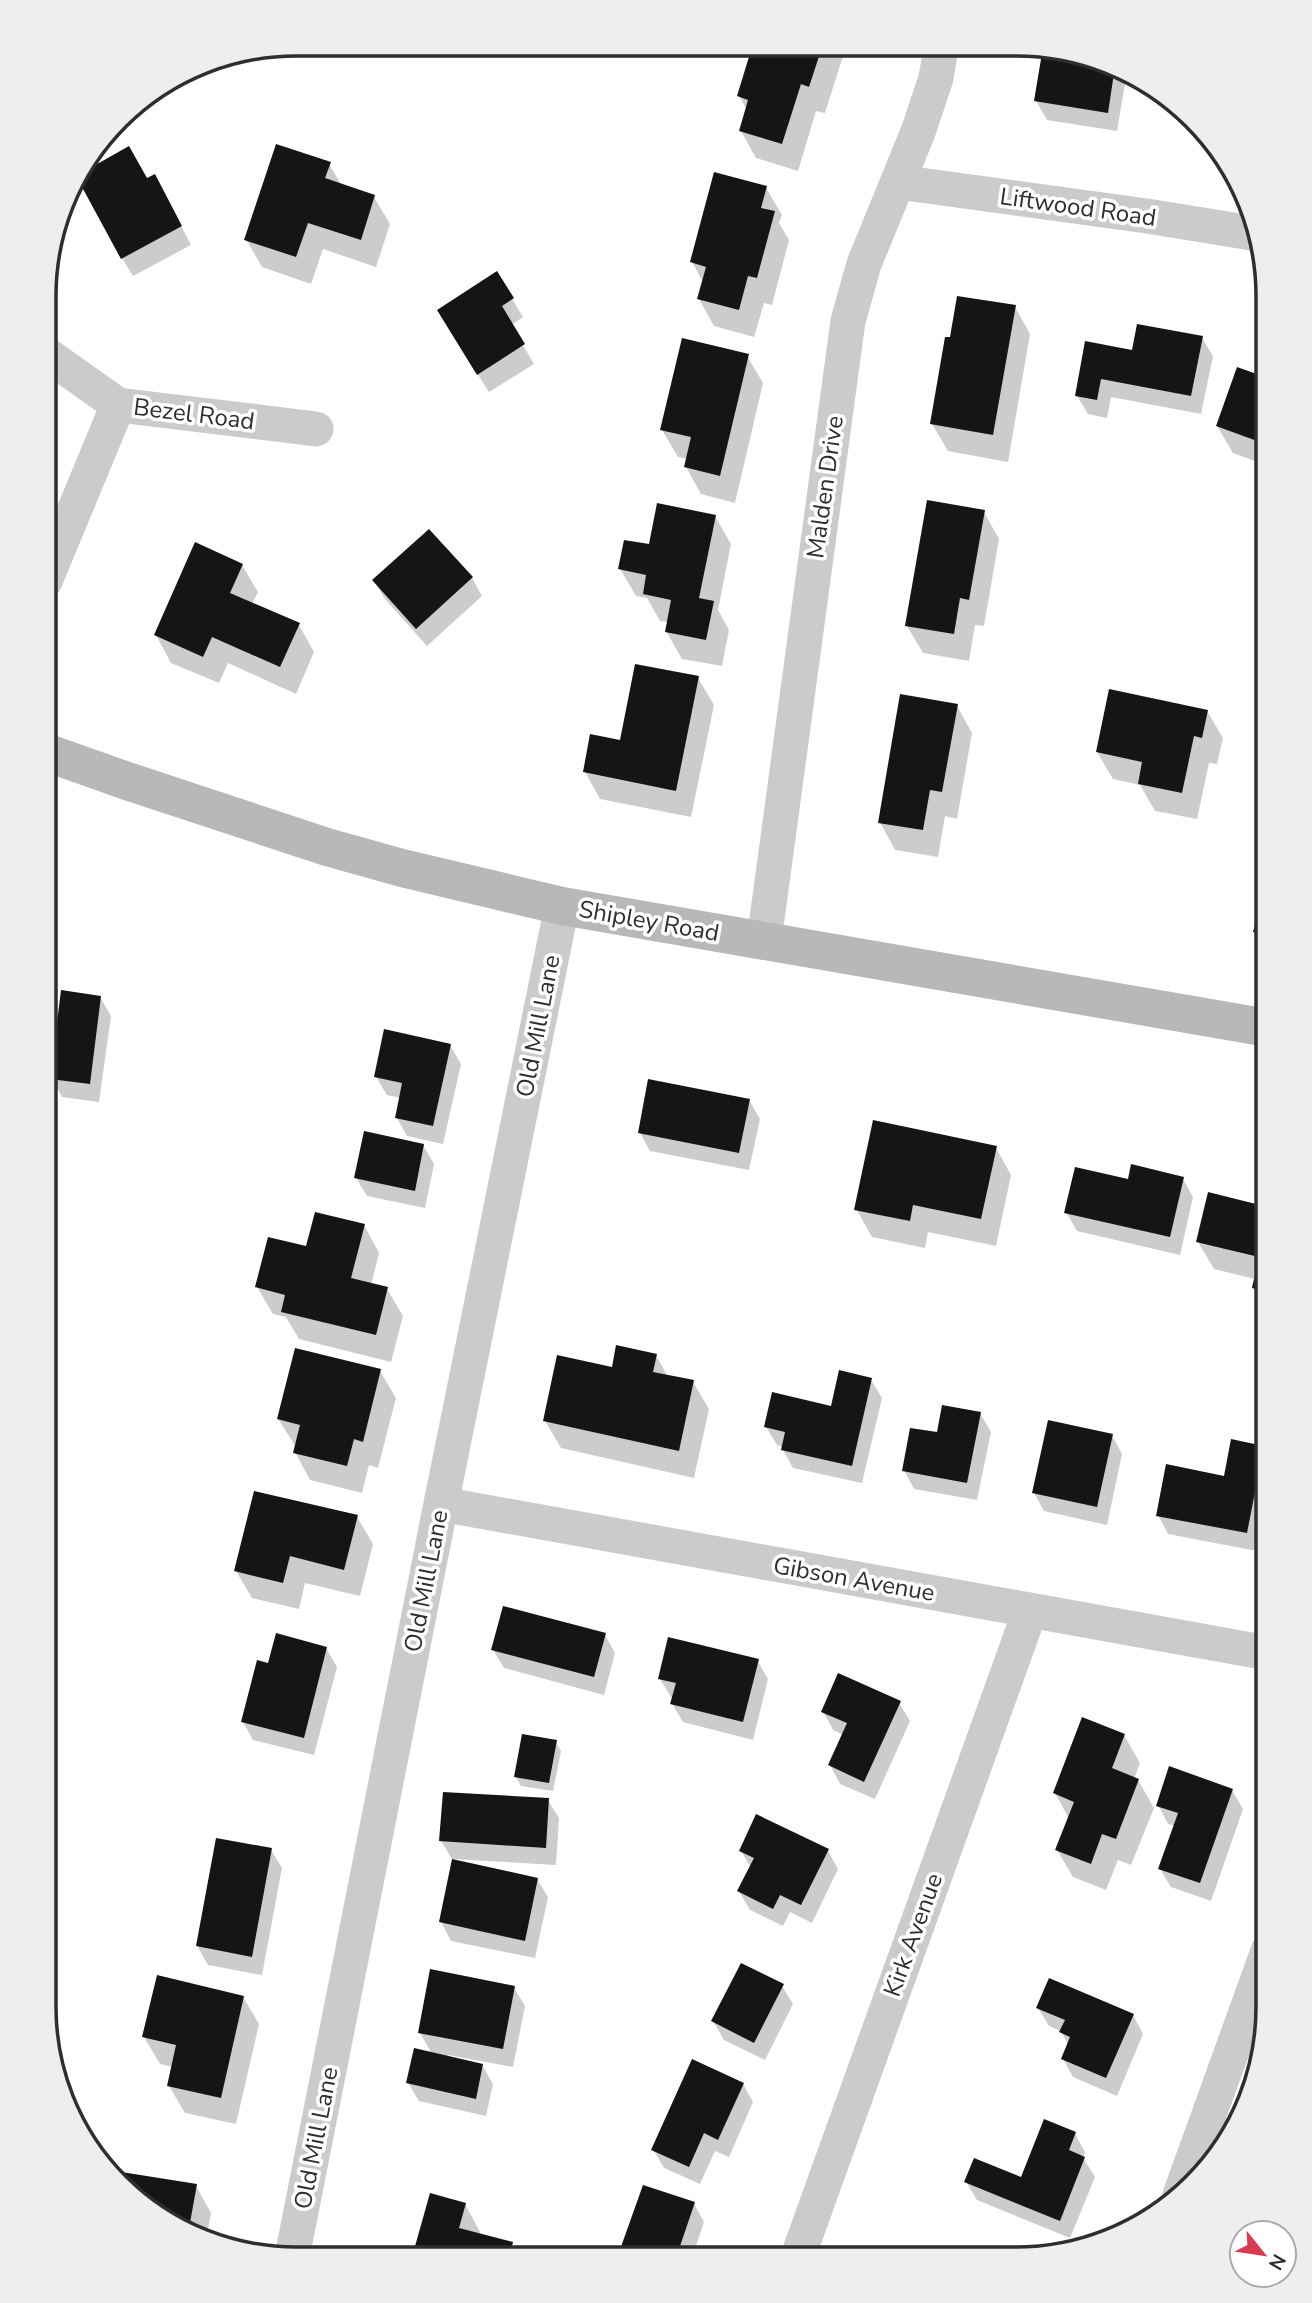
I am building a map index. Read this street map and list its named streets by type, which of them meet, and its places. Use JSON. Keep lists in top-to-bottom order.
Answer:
{
  "streets": {
    "main road": ["Shipley Road"],
    "street": [
      "Liftwood Road",
      "Bezel Road",
      "Malden Drive",
      "Old Mill Lane",
      "Gibson Avenue",
      "Kirk Avenue"
    ]
  },
  "crossings": [
    ["Liftwood Road", "Malden Drive"],
    ["Malden Drive", "Shipley Road"],
    ["Shipley Road", "Old Mill Lane"],
    ["Old Mill Lane", "Gibson Avenue"],
    ["Gibson Avenue", "Kirk Avenue"]
  ],
  "north": "bottom right"
}
